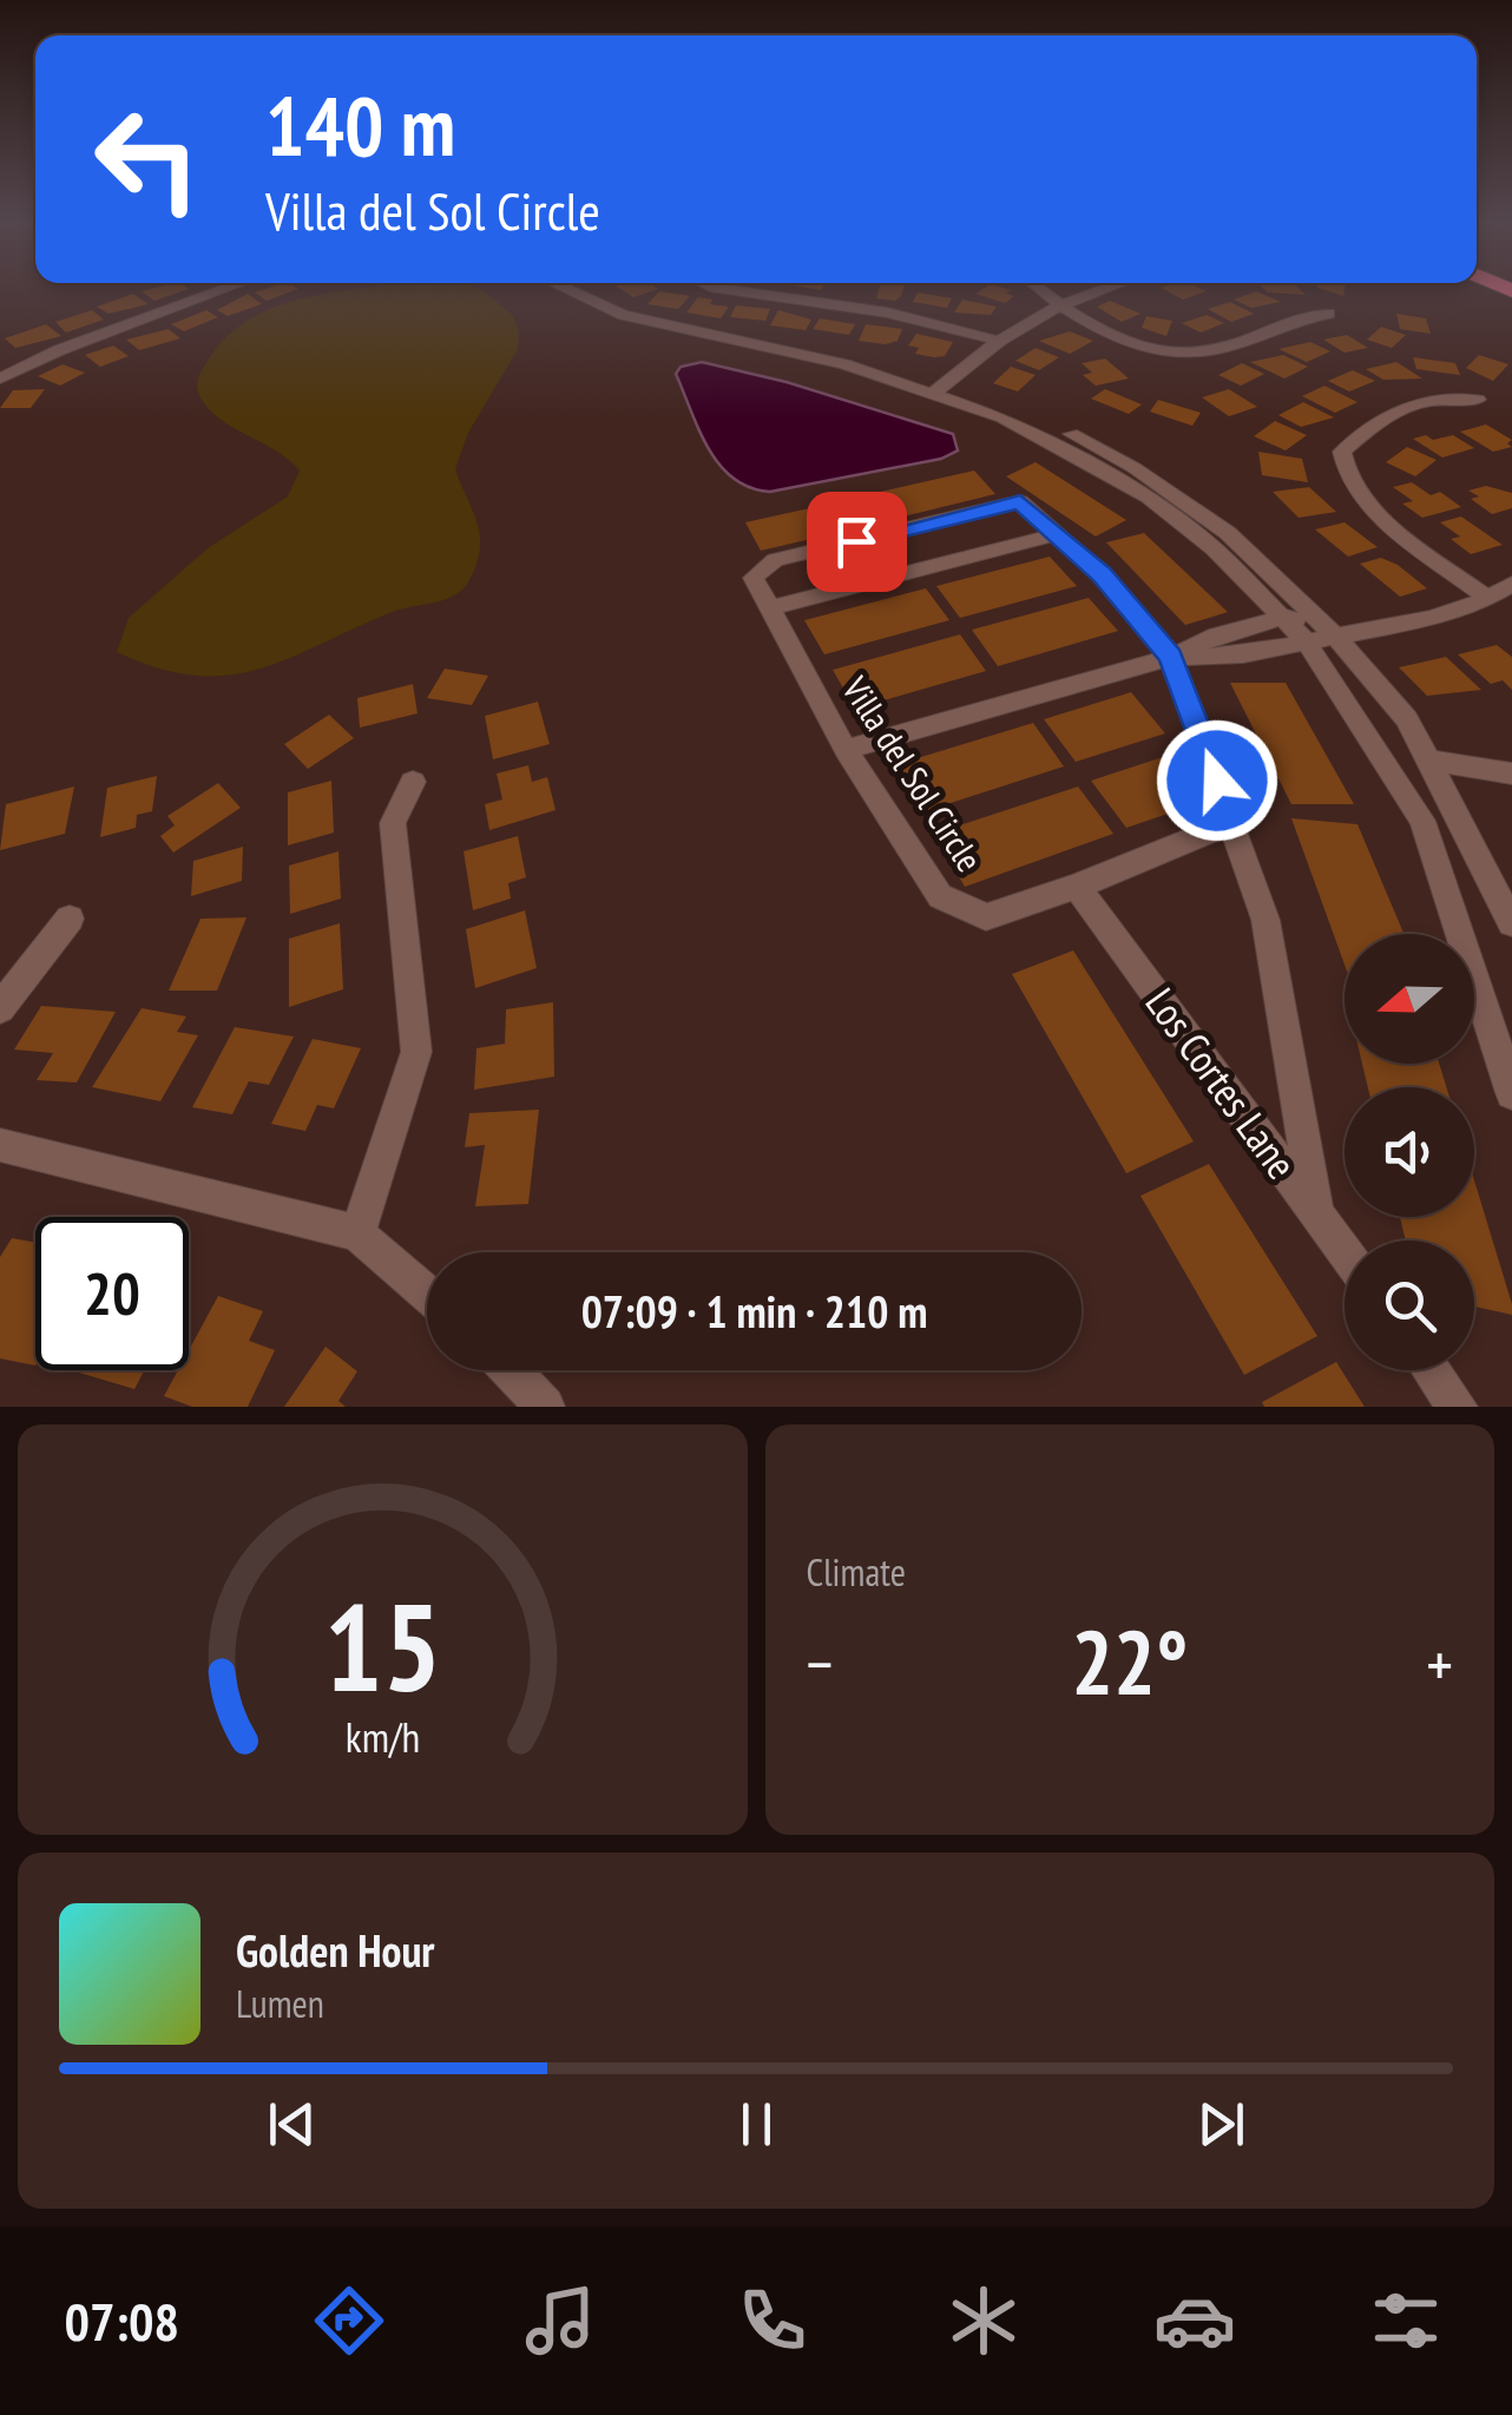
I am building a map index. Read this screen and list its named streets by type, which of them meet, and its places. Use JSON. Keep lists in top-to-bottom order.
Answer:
{
  "streets": {
    "street": ["Villa del Sol Circle", "Los Cortes Lane"]
  },
  "crossings": [
    ["Villa del Sol Circle", "Los Cortes Lane"]
  ],
  "north": "left",
  "page": {
    "turn": ["140 m", "Villa del Sol Circle"],
    "limit": "20",
    "trip": "07:09 · 1 min · 210 m",
    "tile": "Climate",
    "heat": ["−", "22°", "+"],
    "song": ["Golden Hour", "Lumen"],
    "tabs": "07:08",
    "gauge": ["15", "km/h"]
  }
}
